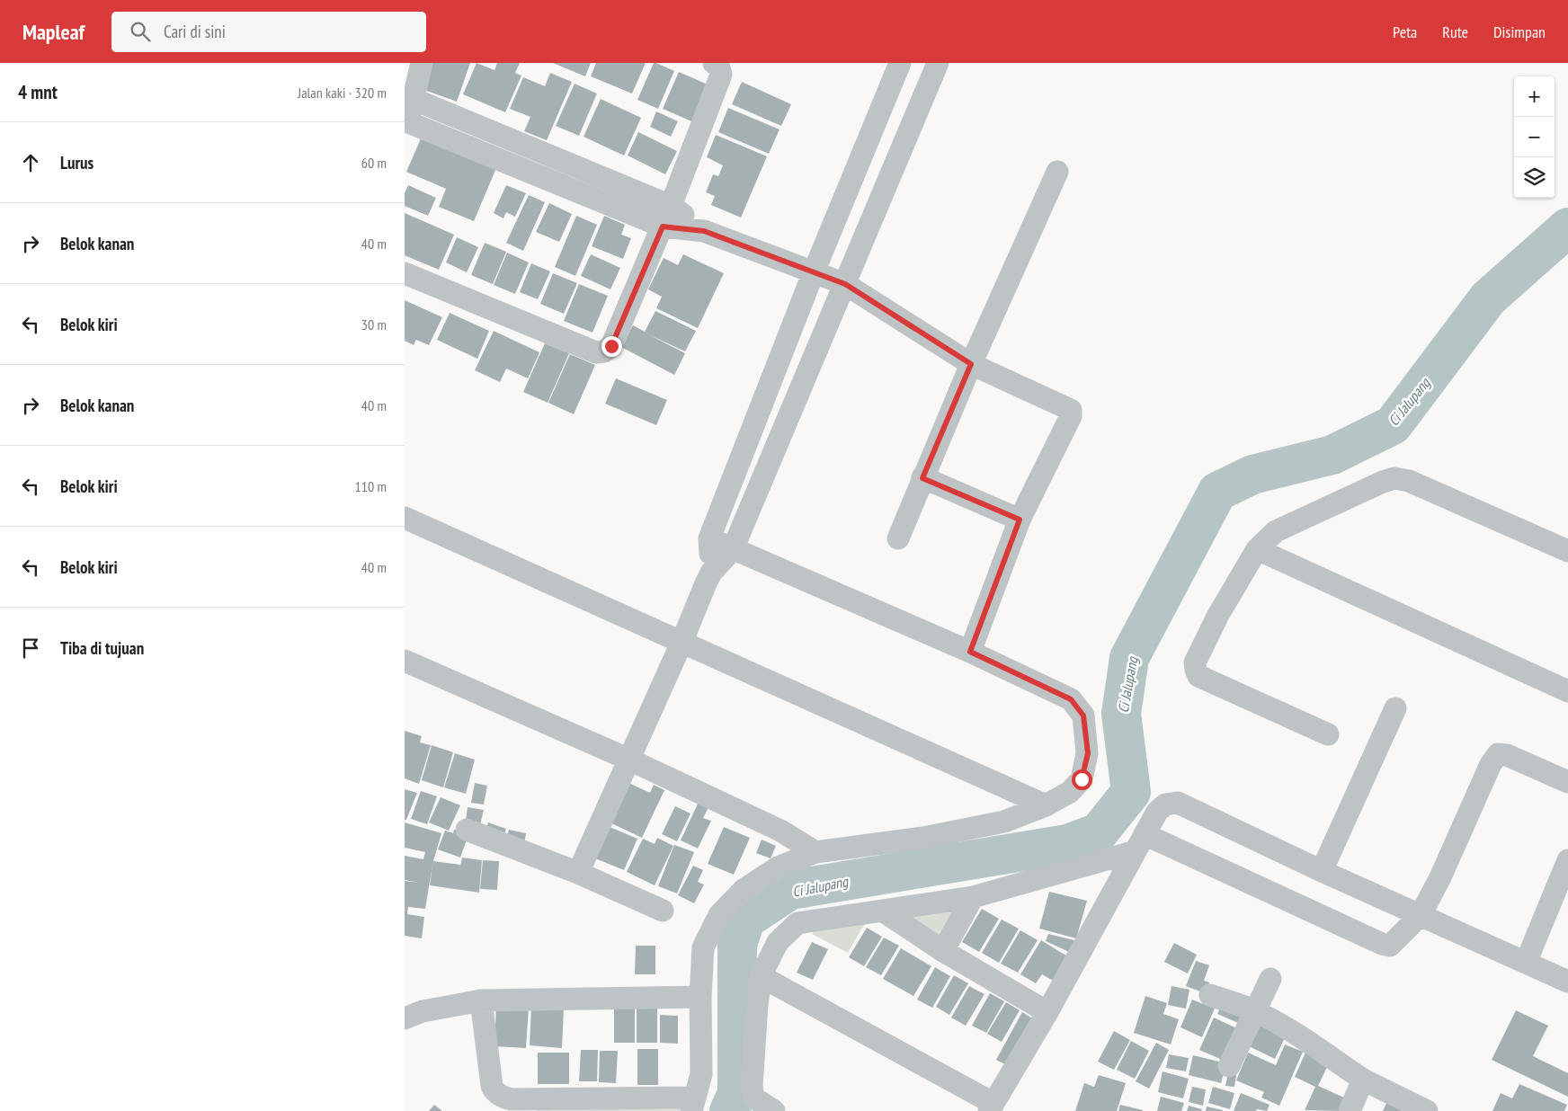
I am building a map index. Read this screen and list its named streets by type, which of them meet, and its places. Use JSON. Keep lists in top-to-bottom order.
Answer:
{
  "water": ["Ci Jalupang"],
  "page": {
    "header": "Mapleaf",
    "search": "Cari di sini",
    "nav": ["Peta", "Rute", "Disimpan"],
    "heading": ["4 mnt", "Jalan kaki · 320 m"],
    "map_buttons": ["+", "−"],
    "list": [
      ["Lurus", "60 m"],
      ["Belok kanan", "40 m"],
      ["Belok kiri", "30 m"],
      ["Belok kanan", "40 m"],
      ["Belok kiri", "110 m"],
      ["Belok kiri", "40 m"],
      "Tiba di tujuan"
    ]
  }
}
